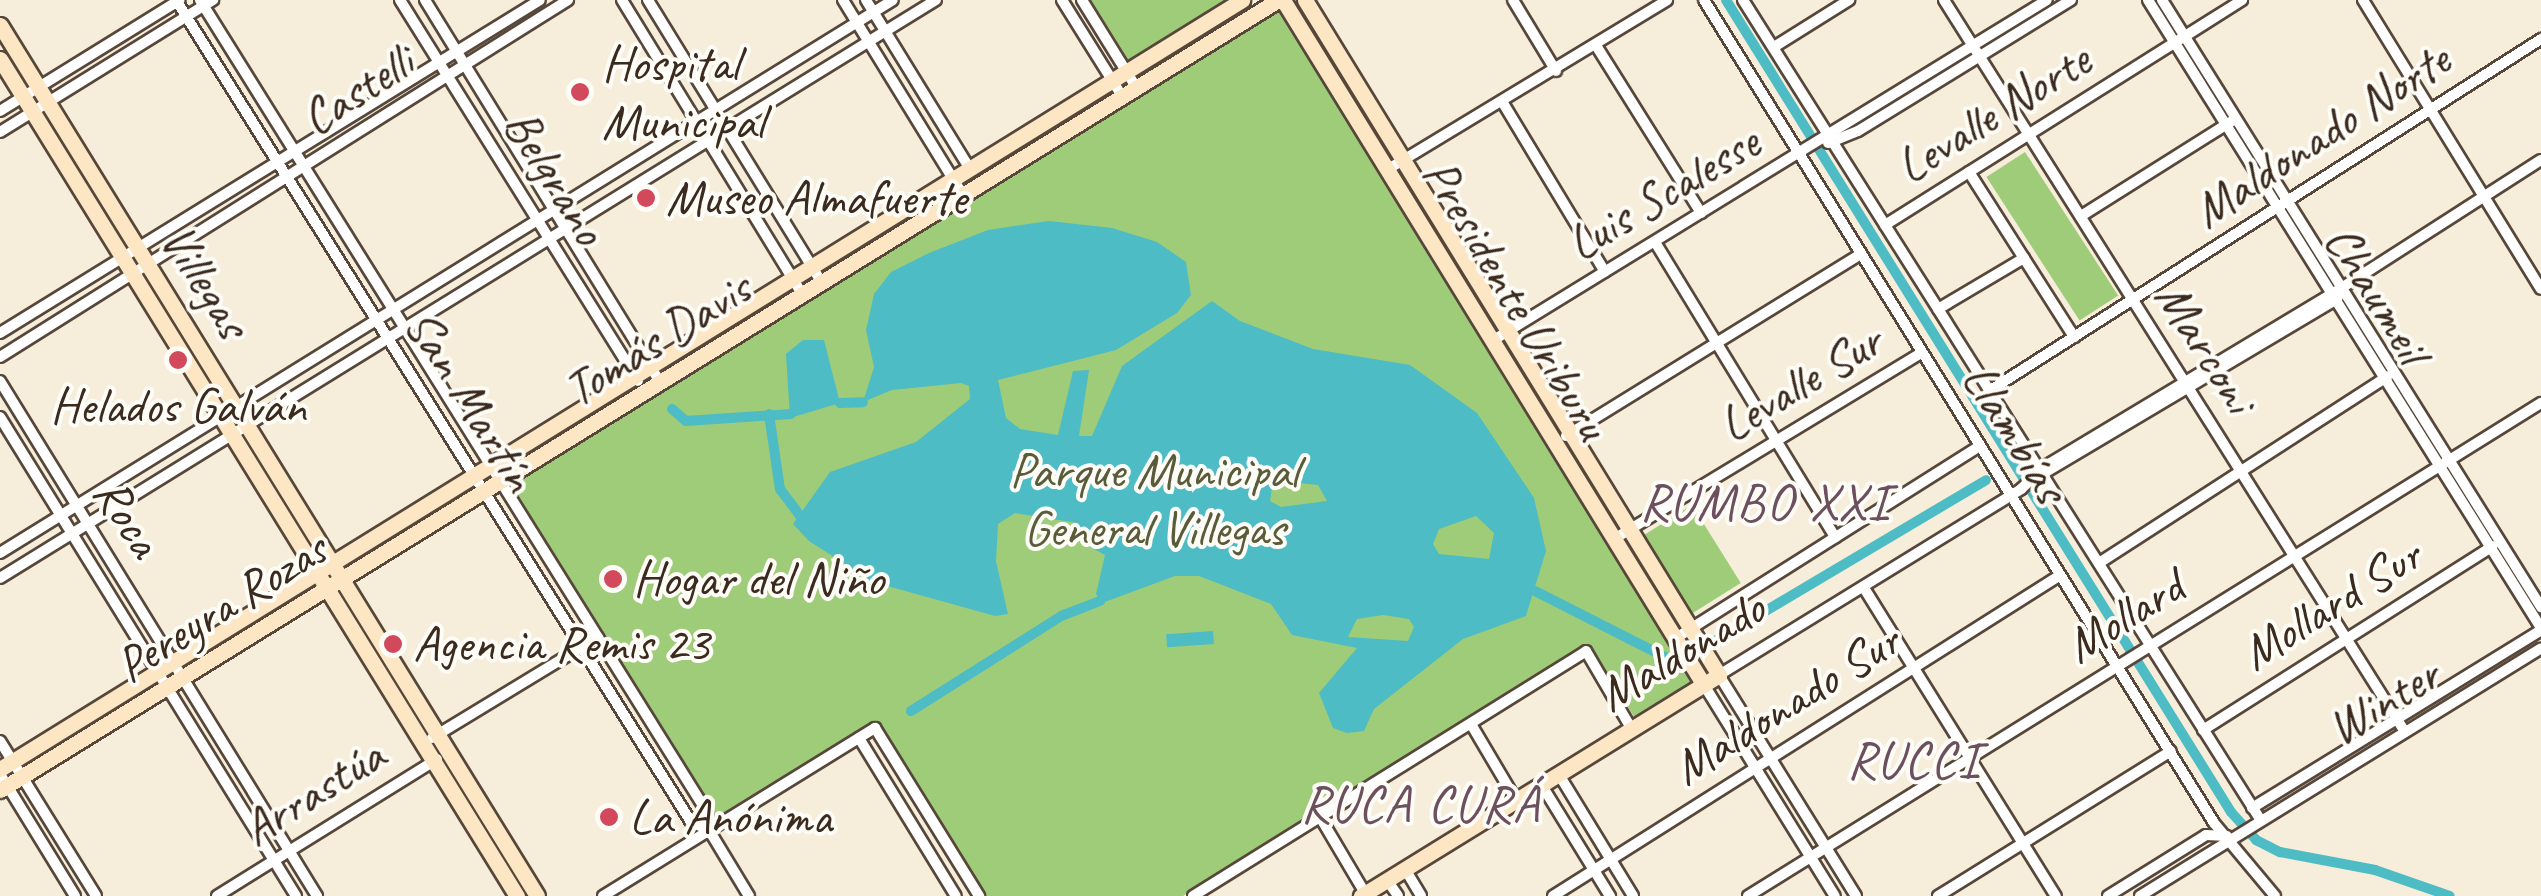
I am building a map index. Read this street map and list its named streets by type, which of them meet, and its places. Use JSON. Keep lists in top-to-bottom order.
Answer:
{
  "streets": {
    "street": [
      "Castelli",
      "Levalle Norte",
      "Maldonado Norte",
      "Belgrano",
      "Luis Scalesse",
      "Villegas",
      "Chaumeil",
      "Presidente Uriburu",
      "Tomás Davis",
      "Marconi",
      "Levalle Sur",
      "San Martín",
      "Llambías",
      "Roca",
      "Mollard Sur",
      "Pereyra Rozas",
      "Mollard",
      "Maldonado",
      "Winter",
      "Maldonado Sur",
      "Arrastúa"
    ]
  },
  "crossings": [
    ["Castelli", "Belgrano"],
    ["Castelli", "Villegas"],
    ["Castelli", "San Martín"],
    ["Levalle Norte", "Chaumeil"],
    ["Levalle Norte", "Marconi"],
    ["Levalle Norte", "Llambías"],
    ["Maldonado Norte", "Chaumeil"],
    ["Maldonado Norte", "Marconi"],
    ["Maldonado Norte", "Llambías"],
    ["Belgrano", "Tomás Davis"],
    ["Luis Scalesse", "Presidente Uriburu"],
    ["Luis Scalesse", "Marconi"],
    ["Luis Scalesse", "Llambías"],
    ["Villegas", "Pereyra Rozas"],
    ["Villegas", "Arrastúa"],
    ["Chaumeil", "Mollard Sur"],
    ["Chaumeil", "Mollard"],
    ["Chaumeil", "Maldonado"],
    ["Presidente Uriburu", "Tomás Davis"],
    ["Presidente Uriburu", "Levalle Sur"],
    ["Presidente Uriburu", "Mollard"],
    ["Presidente Uriburu", "Maldonado"],
    ["Presidente Uriburu", "Maldonado Sur"],
    ["Tomás Davis", "San Martín"],
    ["Tomás Davis", "Pereyra Rozas"],
    ["Marconi", "Mollard Sur"],
    ["Marconi", "Mollard"],
    ["Marconi", "Maldonado"],
    ["Marconi", "Winter"],
    ["Levalle Sur", "Llambías"],
    ["San Martín", "Pereyra Rozas"],
    ["San Martín", "Arrastúa"],
    ["Llambías", "Mollard Sur"],
    ["Llambías", "Mollard"],
    ["Llambías", "Maldonado"],
    ["Llambías", "Winter"],
    ["Llambías", "Maldonado Sur"],
    ["Roca", "Pereyra Rozas"],
    ["Roca", "Arrastúa"]
  ],
  "districts": ["RUMBO XXI", "RUCCI", "RUCA CURÁ"],
  "parks": ["Parque Municipal General Villegas"],
  "places": [
    "Hospital Municipal",
    "Museo Almafuerte",
    "Helados Galván",
    "Hogar del Niño",
    "Agencia Remis 23",
    "La Anónima"
  ]
}
